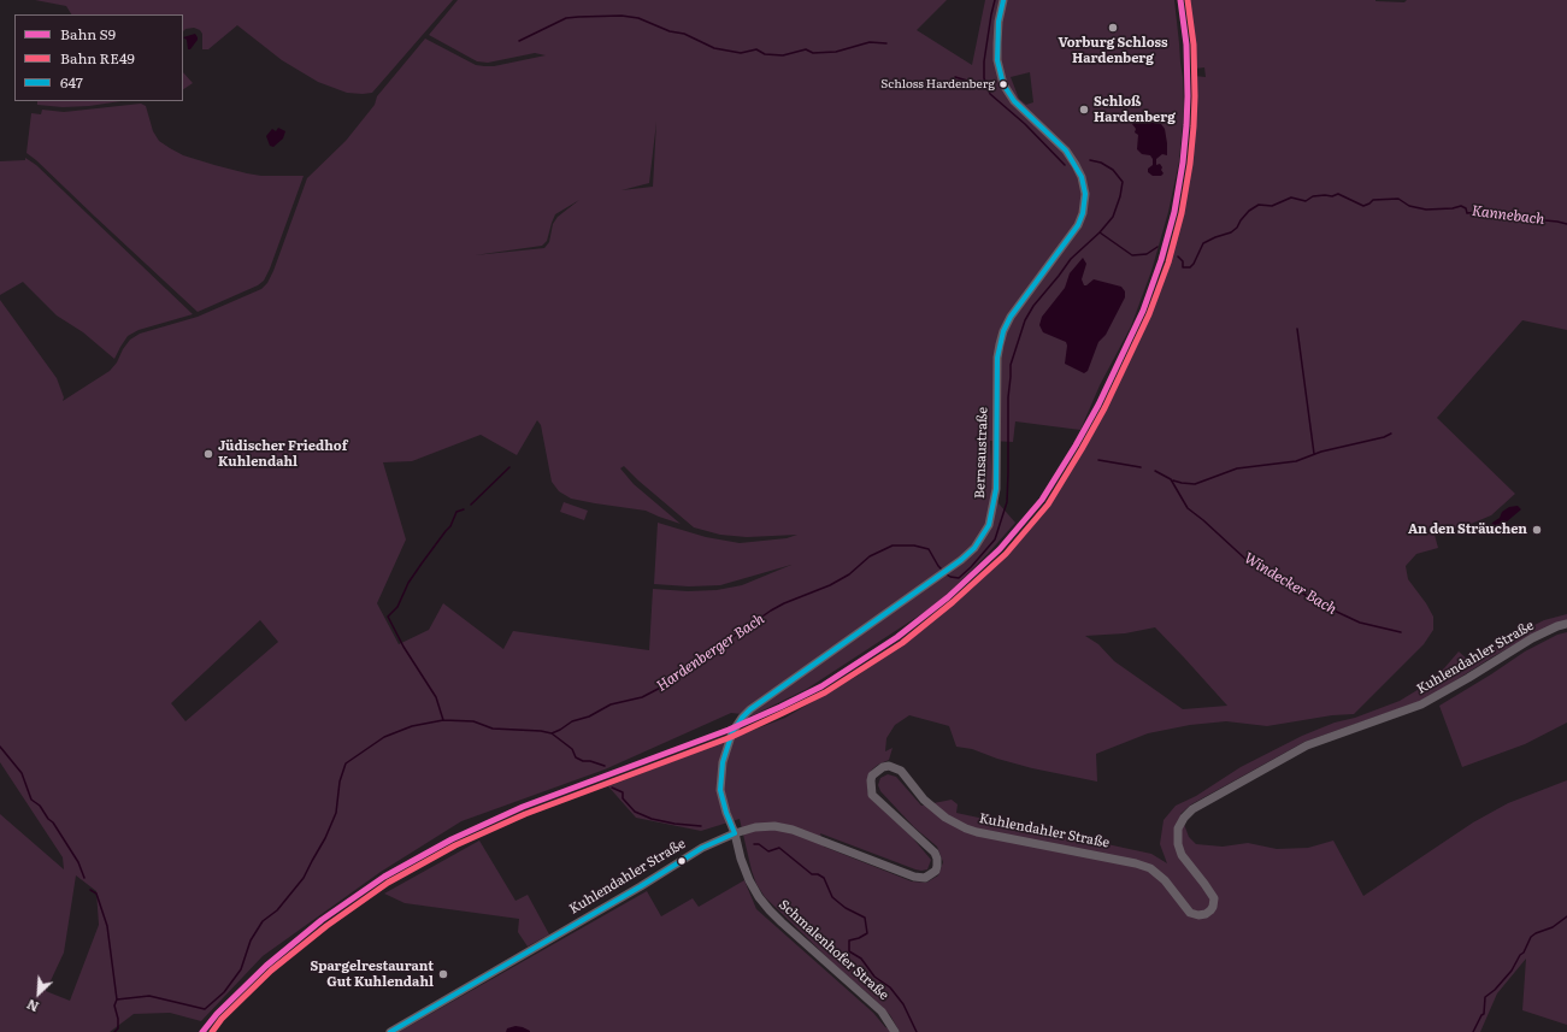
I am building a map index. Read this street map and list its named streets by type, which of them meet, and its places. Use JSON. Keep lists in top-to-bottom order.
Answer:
{
  "streets": {
    "main road": ["Bernsaustraße", "Kuhlendahler Straße", "Schmalenhofer Straße"]
  },
  "crossings": [
    ["Bernsaustraße", "Kuhlendahler Straße"],
    ["Bernsaustraße", "Schmalenhofer Straße"],
    ["Kuhlendahler Straße", "Schmalenhofer Straße"]
  ],
  "water": ["Kannebach", "Windecker Bach", "Hardenberger Bach"],
  "places": [
    "Vorburg Schloss Hardenberg",
    "Schloss Hardenberg",
    "Schloß Hardenberg",
    "Jüdischer Friedhof Kuhlendahl",
    "An den Sträuchen",
    "Spargelrestaurant Gut Kuhlendahl"
  ],
  "lines": ["rail line S9", "rail line RE49", "transit line 647"],
  "legend": ["Bahn S9", "Bahn RE49", "647"],
  "north": "bottom left"
}
